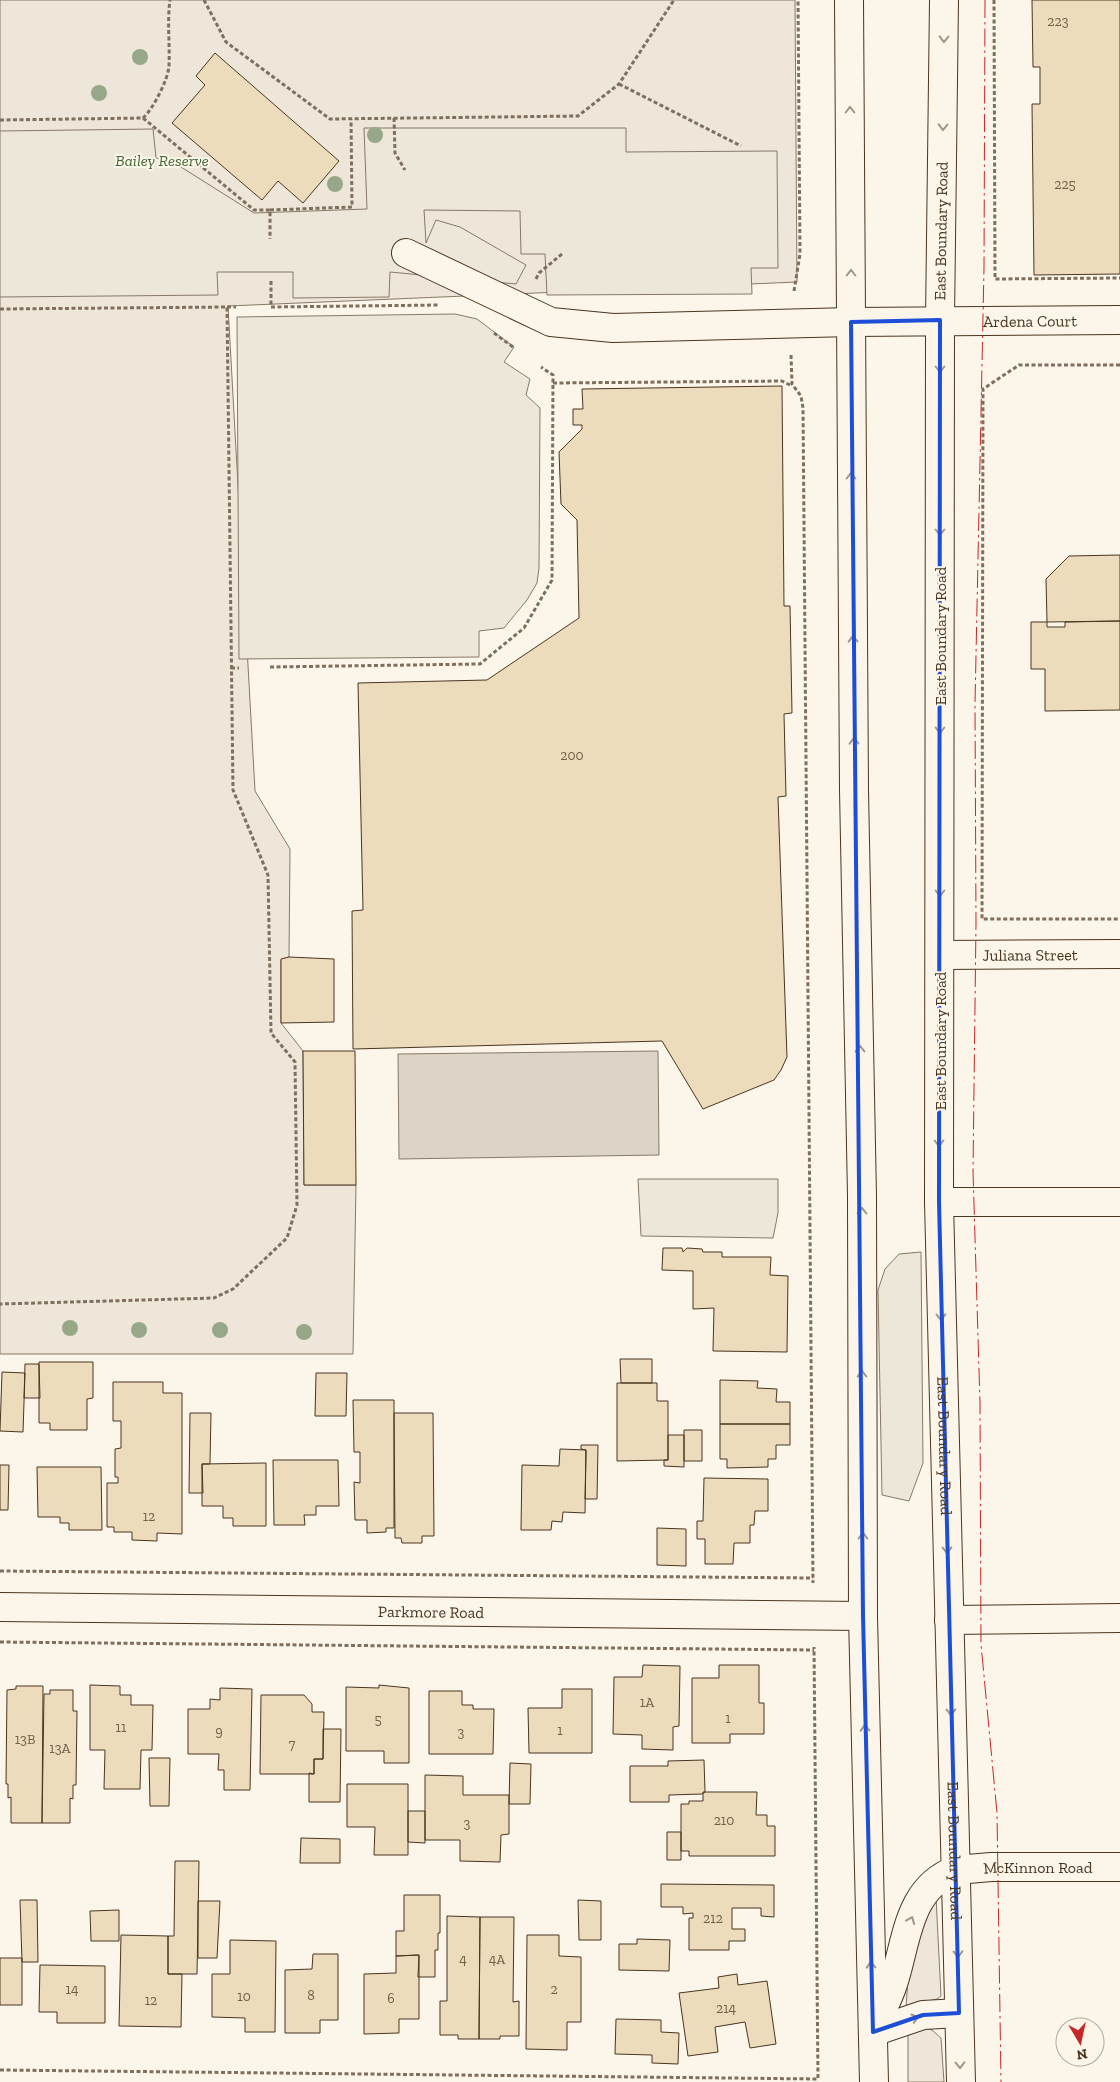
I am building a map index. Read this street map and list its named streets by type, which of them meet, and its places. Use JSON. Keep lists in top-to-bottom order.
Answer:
{
  "streets": {
    "main road": [
      "East Boundary Road",
      "Ardena Court",
      "Juliana Street",
      "Parkmore Road",
      "McKinnon Road"
    ]
  },
  "crossings": [
    ["East Boundary Road", "Ardena Court"],
    ["East Boundary Road", "Juliana Street"],
    ["East Boundary Road", "McKinnon Road"]
  ],
  "parks": ["Bailey Reserve"],
  "house_numbers": [
    "223",
    "225",
    "200",
    "12",
    "1A",
    "1",
    "5",
    "11",
    "1",
    "9",
    "3",
    "13B",
    "7",
    "13A",
    "210",
    "3",
    "212",
    "4",
    "4A",
    "14",
    "2",
    "8",
    "10",
    "6",
    "12",
    "214"
  ],
  "north": "bottom"
}
